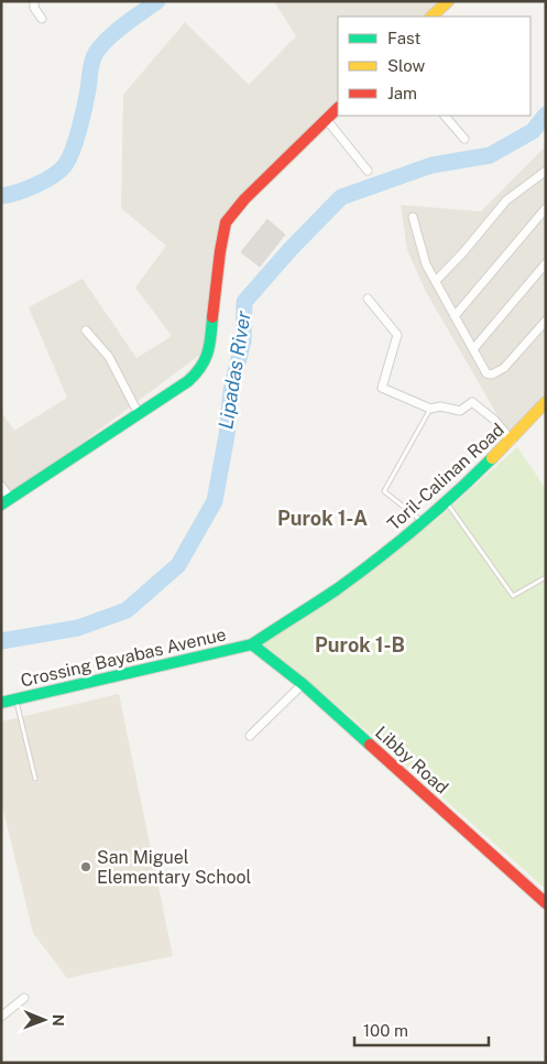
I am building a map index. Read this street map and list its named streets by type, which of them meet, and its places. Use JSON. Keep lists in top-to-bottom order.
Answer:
{
  "streets": {
    "main road": ["Toril-Calinan Road", "Crossing Bayabas Avenue", "Libby Road"]
  },
  "crossings": [
    ["Toril-Calinan Road", "Crossing Bayabas Avenue"],
    ["Toril-Calinan Road", "Libby Road"],
    ["Crossing Bayabas Avenue", "Libby Road"]
  ],
  "districts": ["Purok 1-A", "Purok 1-B"],
  "water": ["Lipadas River"],
  "places": ["San Miguel Elementary School"],
  "legend": ["Fast", "Slow", "Jam"],
  "scale_bar": "100 m",
  "north": "right"
}
